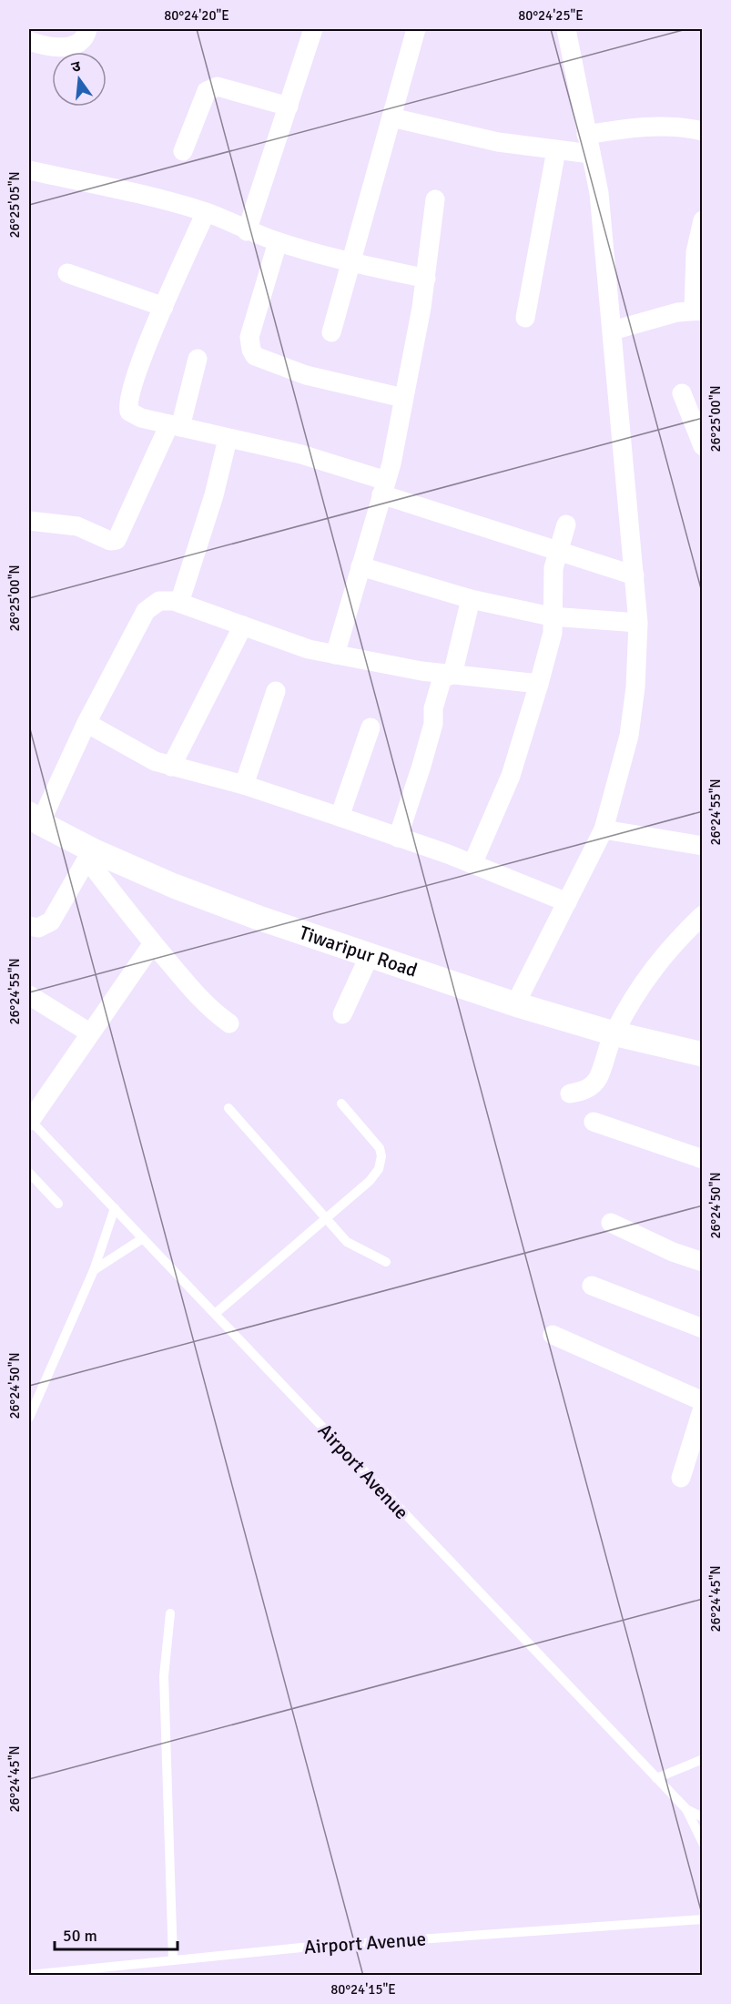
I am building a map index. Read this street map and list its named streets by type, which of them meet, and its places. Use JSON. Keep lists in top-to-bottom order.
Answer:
{
  "streets": {
    "street": ["Tiwaripur Road"],
    "lane": ["Airport Avenue"]
  },
  "scale_bar": "50 m",
  "north": "top",
  "coordinates": [
    "80°24'20\"E",
    "80°24'25\"E",
    "26°25'05\"N",
    "26°25'00\"N",
    "26°24'55\"N",
    "26°24'50\"N",
    "26°24'45\"N",
    "80°24'15\"E"
  ]
}
